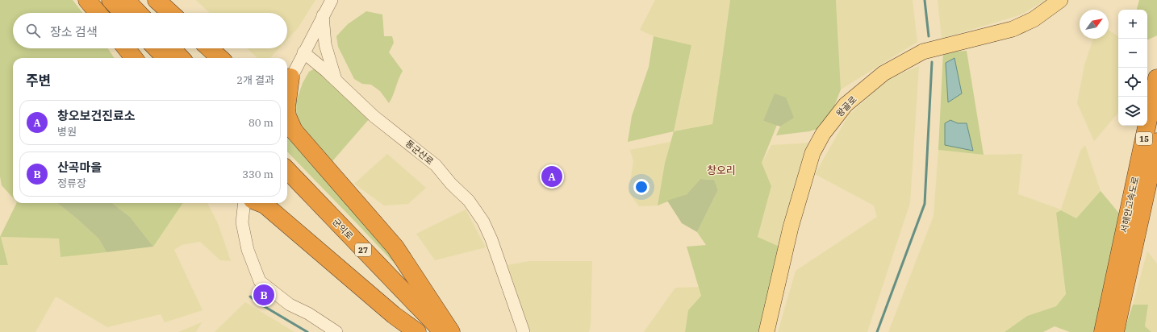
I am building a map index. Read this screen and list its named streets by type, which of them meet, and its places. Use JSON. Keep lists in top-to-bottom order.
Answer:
{
  "streets": {
    "highway": [
      "15",
      "서해안고속도로",
      "군익로",
      "27"
    ],
    "main road": ["왕골로"],
    "street": ["동군산로"]
  },
  "districts": ["창오리"],
  "north": "top right",
  "page": {
    "map_buttons": ["+", "−"],
    "search": "장소 검색",
    "heading": ["주변", "2개 결과"],
    "list": [
      {
        "mark": "A",
        "name": "창오보건진료소",
        "note": "병원",
        "value": "80 m"
      },
      {
        "mark": "B",
        "name": "산곡마을",
        "note": "정류장",
        "value": "330 m"
      }
    ],
    "pins": ["A", "B"]
  }
}
